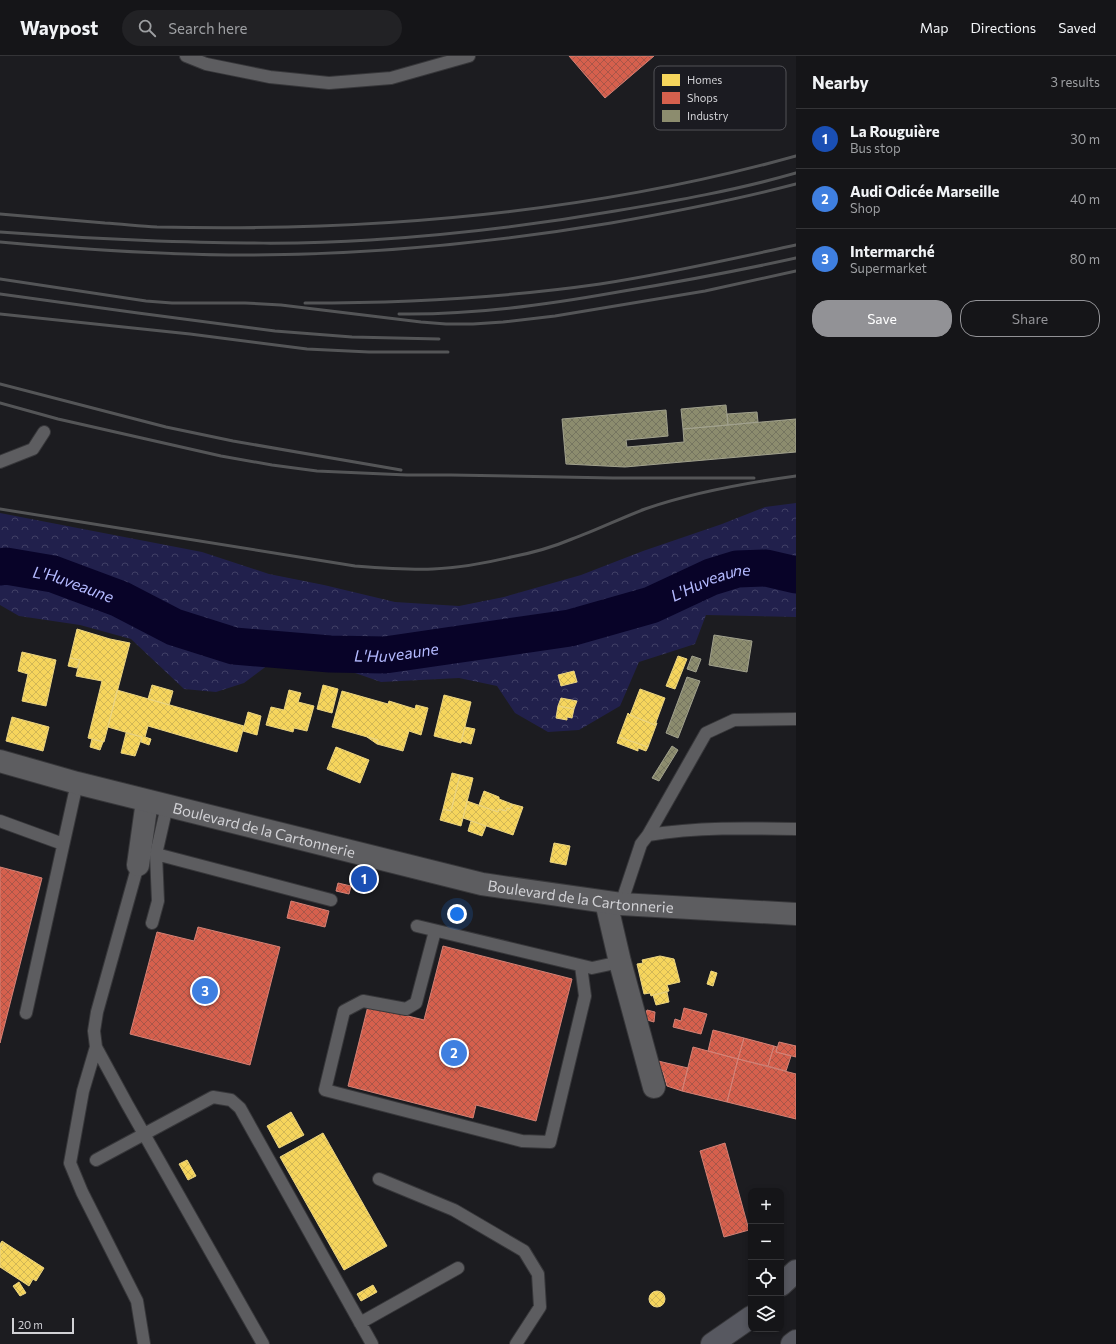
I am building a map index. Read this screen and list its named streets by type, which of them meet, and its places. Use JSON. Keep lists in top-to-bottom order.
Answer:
{
  "streets": {
    "main road": ["Boulevard de la Cartonnerie"]
  },
  "water": ["L'Huveaune"],
  "legend": ["Homes", "Shops", "Industry"],
  "scale_bar": "20 m",
  "page": {
    "header": "Waypost",
    "search": "Search here",
    "nav": ["Map", "Directions", "Saved"],
    "heading": ["Nearby", "3 results"],
    "list": [
      {
        "mark": "1",
        "name": "La Rouguière",
        "note": "Bus stop",
        "value": "30 m"
      },
      {
        "mark": "2",
        "name": "Audi Odicée Marseille",
        "note": "Shop",
        "value": "40 m"
      },
      {
        "mark": "3",
        "name": "Intermarché",
        "note": "Supermarket",
        "value": "80 m"
      }
    ],
    "buttons": ["Save", "Share"],
    "pins": ["1", "3", "2"],
    "map_buttons": ["+", "−"],
    "scale": "20 m"
  }
}
